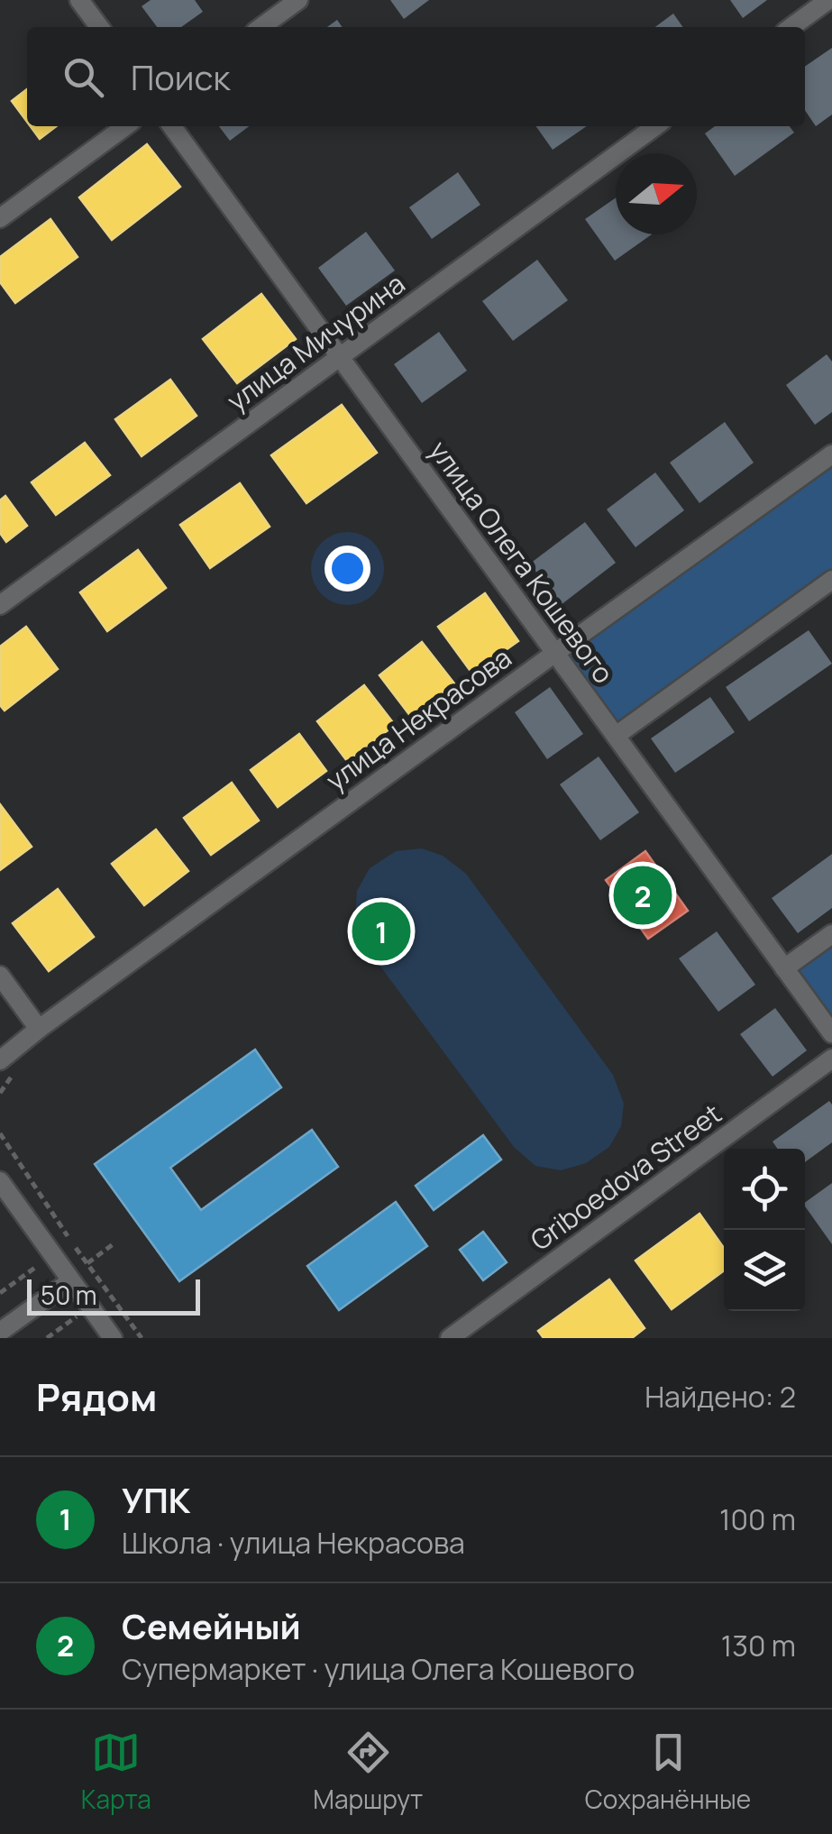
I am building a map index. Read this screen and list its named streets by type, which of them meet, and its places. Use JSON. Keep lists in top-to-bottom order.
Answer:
{
  "streets": {
    "street": [
      "улица Мичурина",
      "улица Олега Кошевого",
      "улица Некрасова",
      "Griboedova Street"
    ]
  },
  "crossings": [
    ["улица Мичурина", "улица Олега Кошевого"],
    ["улица Олега Кошевого", "улица Некрасова"]
  ],
  "scale_bar": "50 m",
  "north": "right",
  "page": {
    "search": "Поиск",
    "pins": ["2", "1"],
    "scale": "50 m",
    "heading": ["Рядом", "Найдено: 2"],
    "list": [
      {
        "mark": "1",
        "name": "УПК",
        "note": "Школа · улица Некрасова",
        "value": "100 m"
      },
      {
        "mark": "2",
        "name": "Семейный",
        "note": "Супермаркет · улица Олега Кошевого",
        "value": "130 m"
      }
    ],
    "nav": ["Карта", "Маршрут", "Сохранённые"]
  }
}
